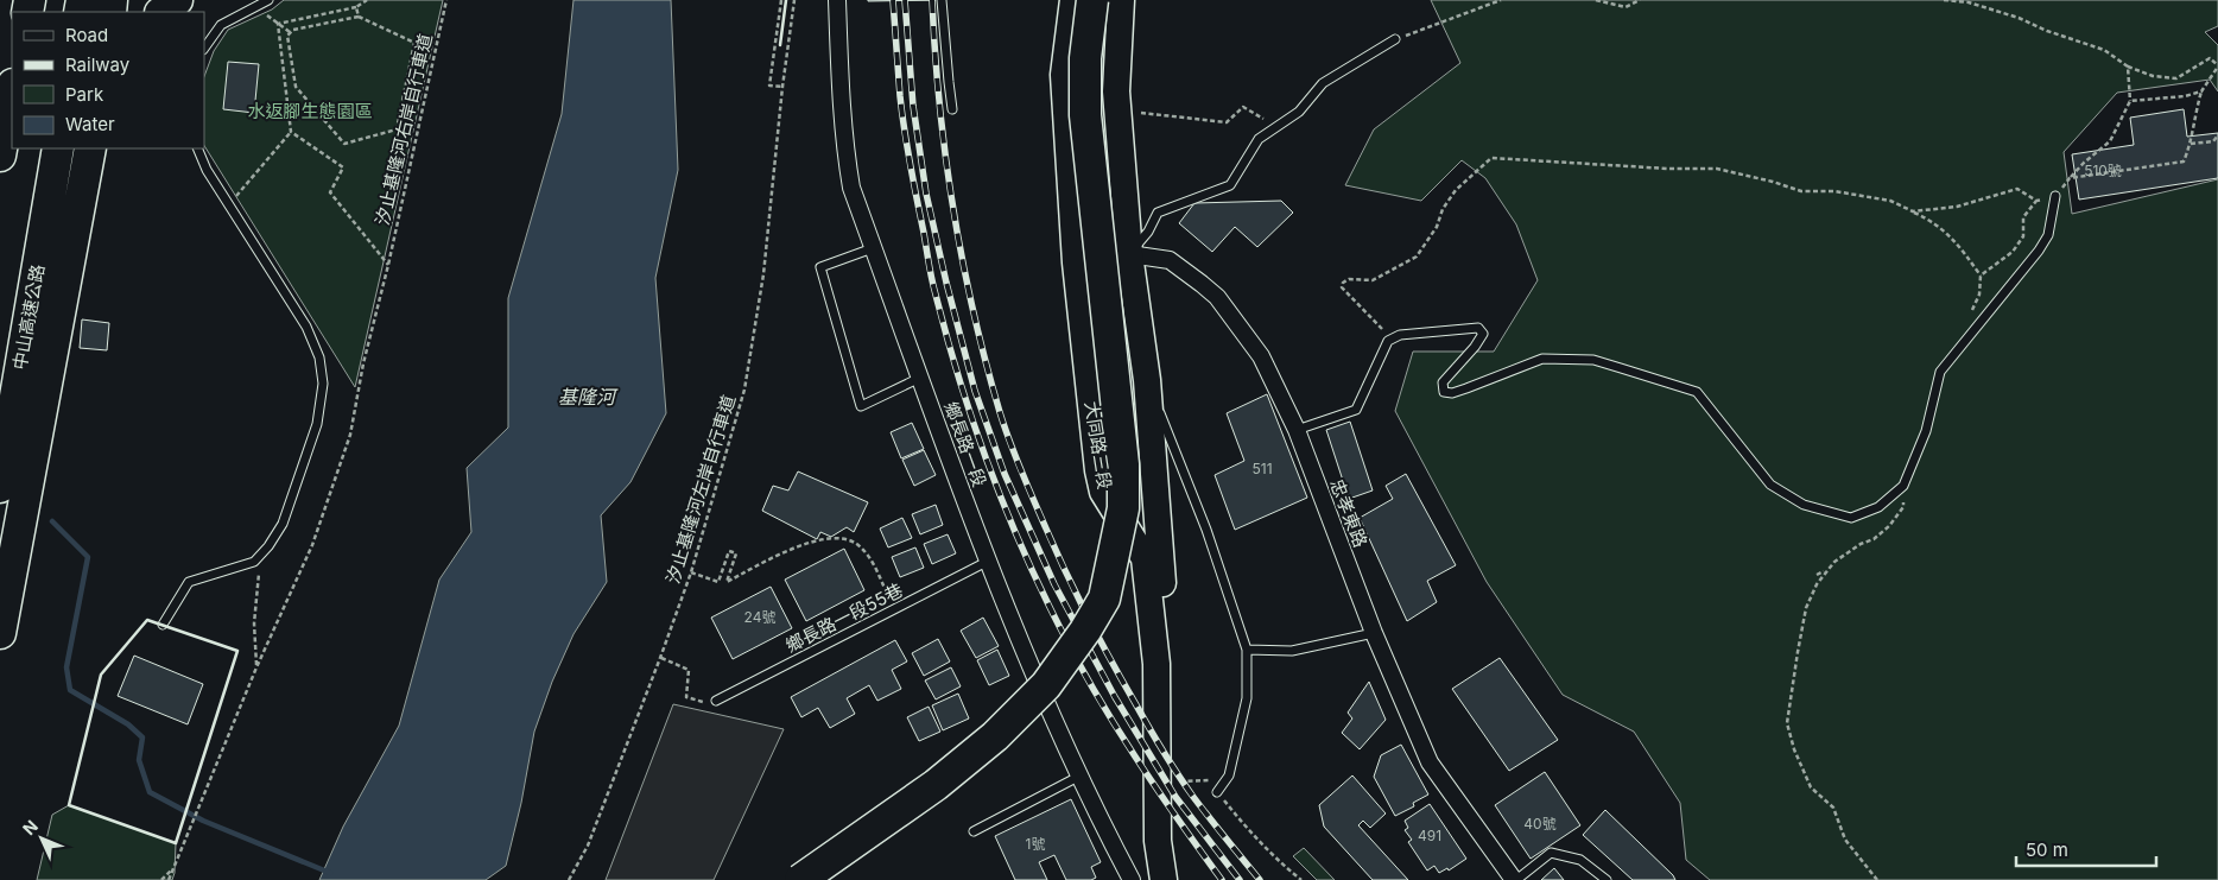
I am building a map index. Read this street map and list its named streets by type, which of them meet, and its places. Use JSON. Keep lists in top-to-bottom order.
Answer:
{
  "streets": {
    "highway": ["中山高速公路"],
    "main road": ["大同路三段"],
    "street": ["鄉長路一段", "忠孝東路"],
    "lane": ["鄉長路一段55巷"],
    "path": ["汐止基隆河右岸自行車道", "汐止基隆河左岸自行車道"]
  },
  "crossings": [
    ["鄉長路一段", "鄉長路一段55巷"],
    ["大同路三段", "忠孝東路"]
  ],
  "water": ["基隆河"],
  "parks": ["水返腳生態園區"],
  "house_numbers": [
    "510號",
    "511",
    "24號",
    "40號",
    "491",
    "1號"
  ],
  "legend": [
    "Road",
    "Railway",
    "Park",
    "Water"
  ],
  "scale_bar": "50 m",
  "north": "top left"
}
